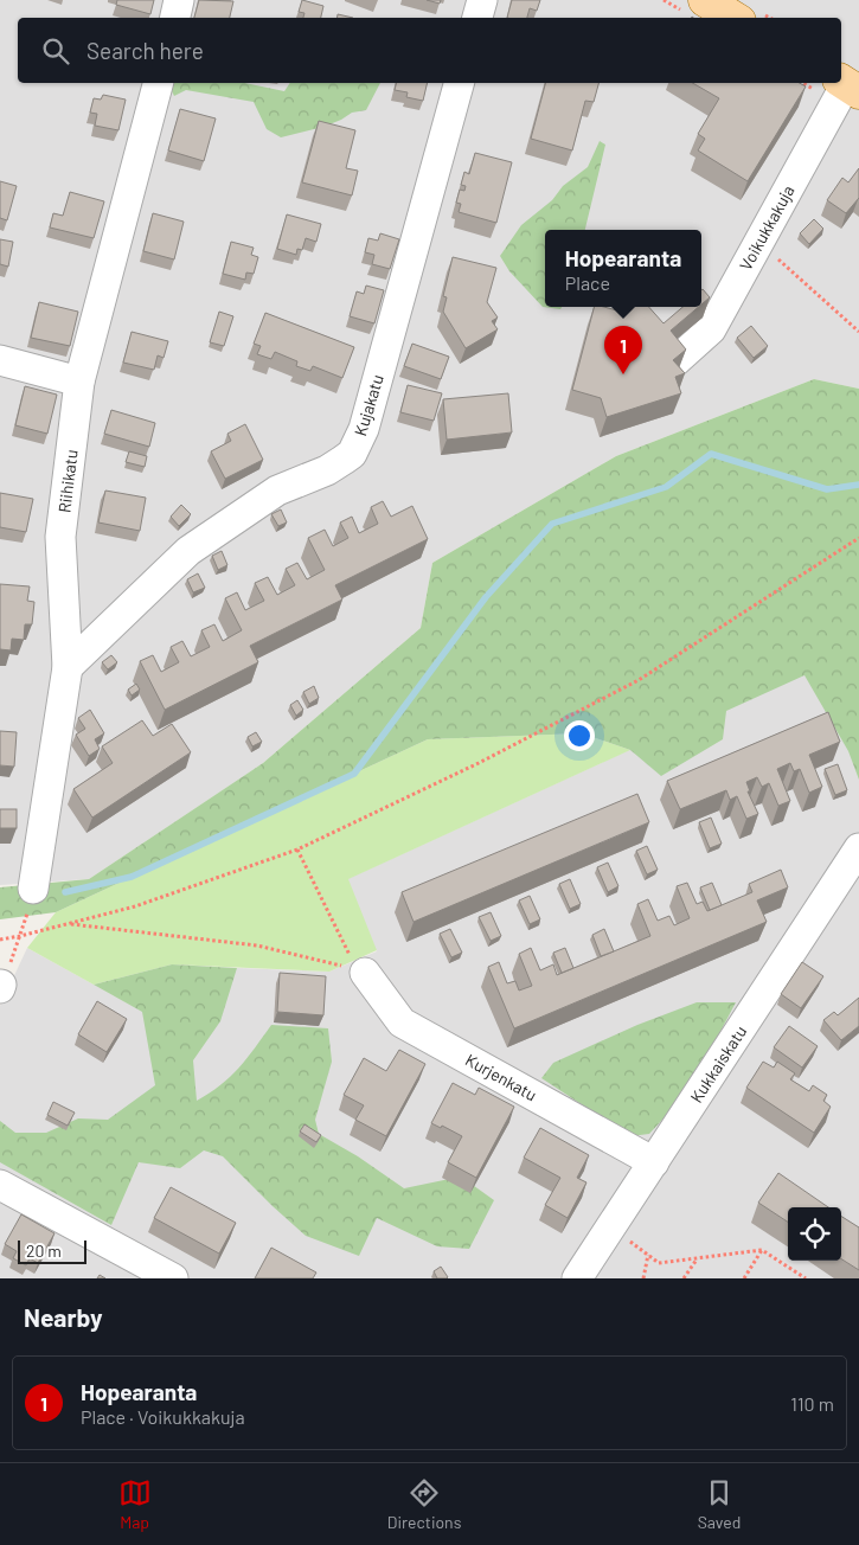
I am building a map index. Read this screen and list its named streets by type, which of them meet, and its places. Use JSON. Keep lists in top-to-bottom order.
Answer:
{
  "streets": {
    "street": [
      "Voikukkakuja",
      "Kujakatu",
      "Riihikatu",
      "Kukkaiskatu",
      "Kurjenkatu"
    ]
  },
  "crossings": [
    ["Kujakatu", "Riihikatu"],
    ["Kukkaiskatu", "Kurjenkatu"]
  ],
  "scale_bar": "20 m",
  "page": {
    "search": "Search here",
    "popup": ["Hopearanta", "Place"],
    "pins": "1",
    "scale": "20 m",
    "heading": "Nearby",
    "list": [
      {
        "mark": "1",
        "name": "Hopearanta",
        "note": "Place · Voikukkakuja",
        "value": "110 m"
      }
    ],
    "nav": ["Map", "Directions", "Saved"]
  }
}
